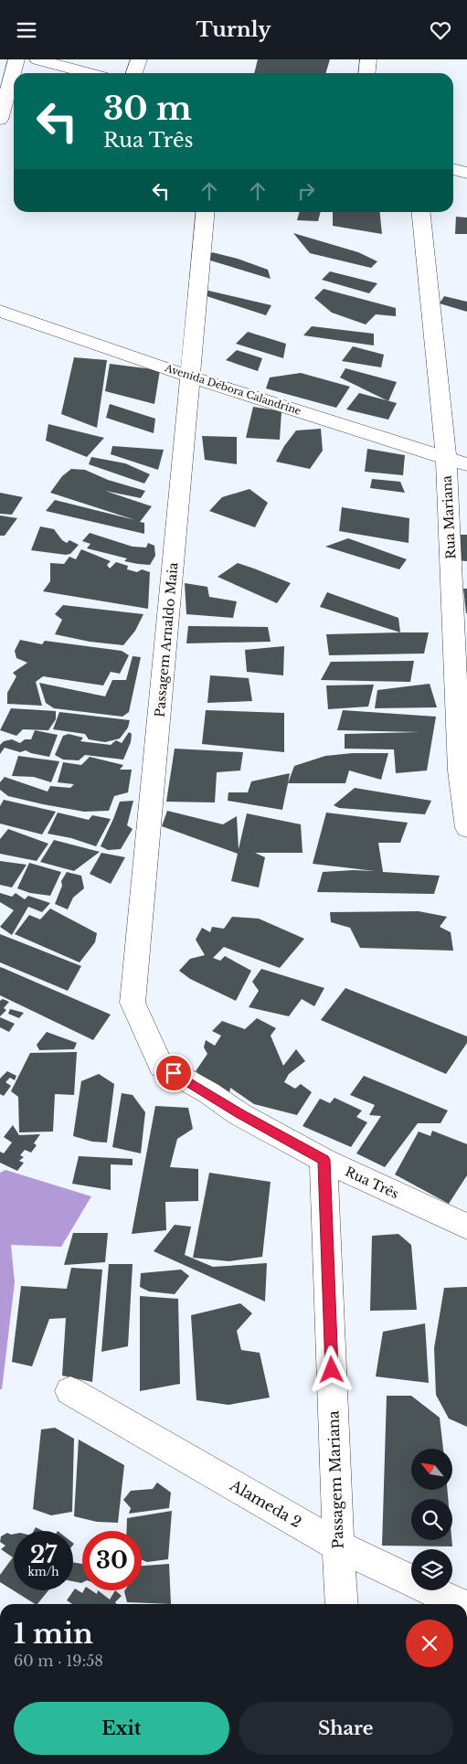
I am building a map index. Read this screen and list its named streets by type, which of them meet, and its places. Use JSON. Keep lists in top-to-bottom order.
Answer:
{
  "streets": {
    "street": [
      "Avenida Débora Calandrine",
      "Rua Mariana",
      "Passagem Arnaldo Maia",
      "Rua Três",
      "Passagem Mariana",
      "Alameda 2"
    ]
  },
  "crossings": [
    ["Avenida Débora Calandrine", "Rua Mariana"],
    ["Avenida Débora Calandrine", "Passagem Arnaldo Maia"],
    ["Passagem Arnaldo Maia", "Rua Três"],
    ["Rua Três", "Passagem Mariana"],
    ["Passagem Mariana", "Alameda 2"]
  ],
  "north": "top left",
  "page": {
    "header": "Turnly",
    "turn": ["30 m", "Rua Três"],
    "speed": "27 km/h",
    "limit": "30",
    "heading": ["1 min", "60 m · 19:58"],
    "buttons": ["Exit", "Share"]
  }
}
